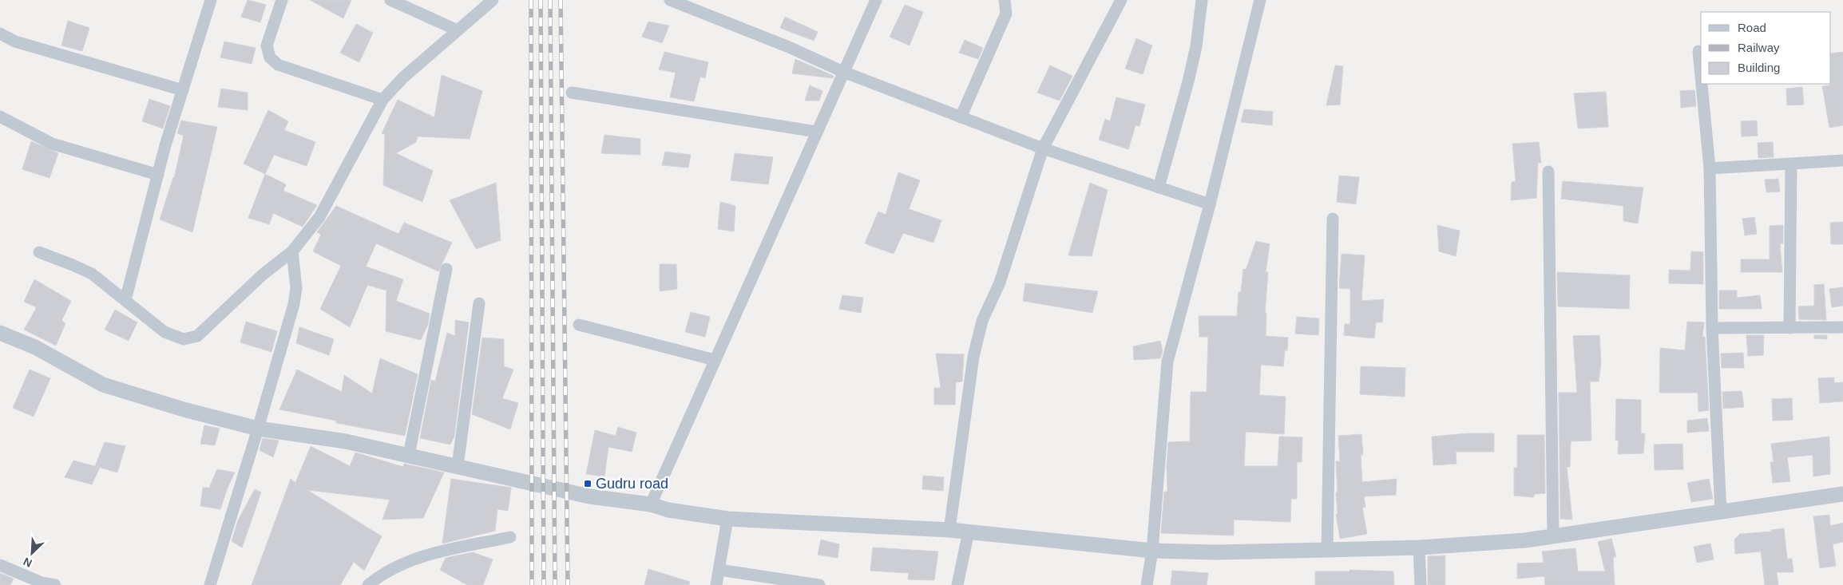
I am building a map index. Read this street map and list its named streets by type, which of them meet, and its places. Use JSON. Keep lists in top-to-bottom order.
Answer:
{
  "places": {
    "transit": ["Gudru road"]
  },
  "legend": ["Road", "Railway", "Building"],
  "north": "bottom left"
}
